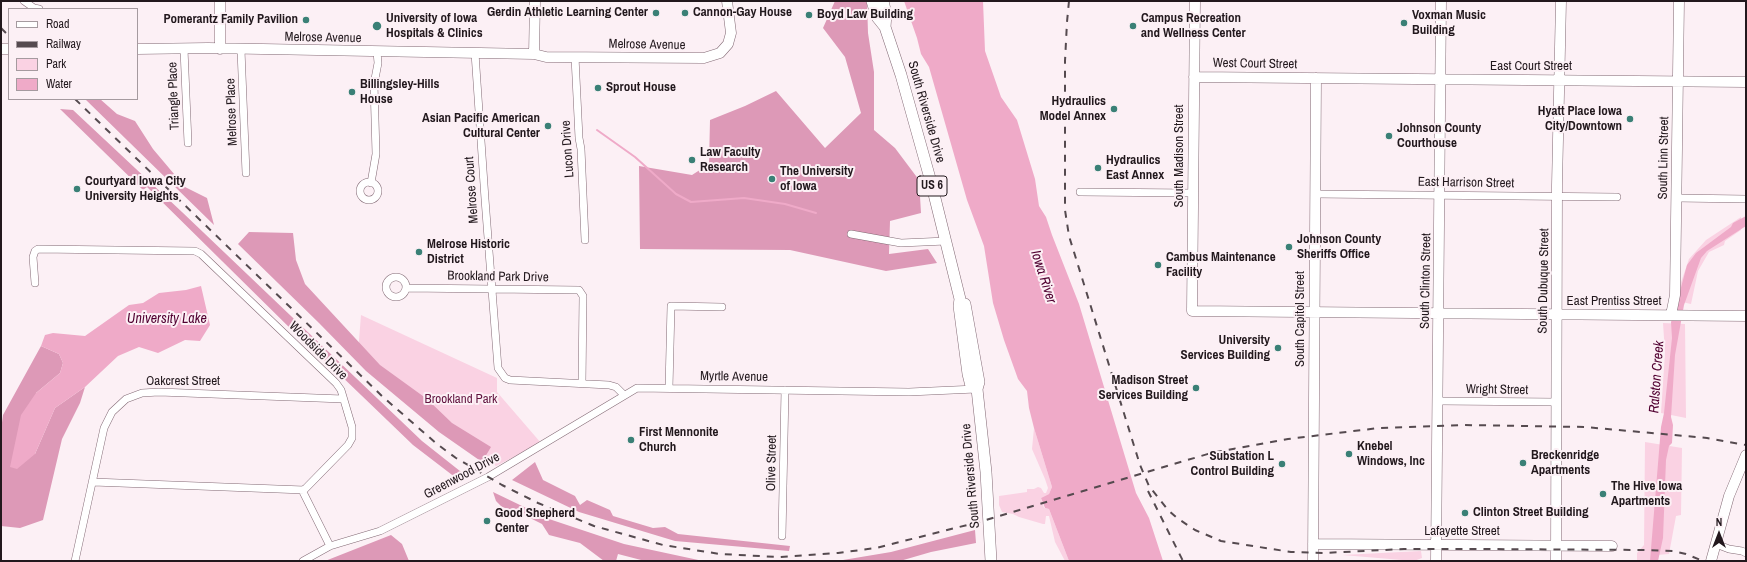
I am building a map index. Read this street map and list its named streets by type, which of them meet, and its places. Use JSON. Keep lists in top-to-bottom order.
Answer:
{
  "streets": {
    "main road": ["South Riverside Drive", "US 6"],
    "street": [
      "Melrose Avenue",
      "West Court Street",
      "East Court Street",
      "Triangle Place",
      "Melrose Place",
      "Lucon Drive",
      "South Madison Street",
      "South Linn Street",
      "East Harrison Street",
      "Melrose Court",
      "Brookland Park Drive",
      "South Clinton Street",
      "South Dubuque Street",
      "East Prentiss Street",
      "South Capitol Street",
      "Woodside Drive",
      "Myrtle Avenue",
      "Oakcrest Street",
      "Wright Street",
      "Olive Street",
      "Greenwood Drive",
      "Lafayette Street"
    ]
  },
  "crossings": [
    ["Melrose Avenue", "Triangle Place"],
    ["Melrose Avenue", "Melrose Place"],
    ["Melrose Avenue", "Lucon Drive"],
    ["Melrose Avenue", "Melrose Court"],
    ["West Court Street", "East Court Street"],
    ["West Court Street", "South Madison Street"],
    ["West Court Street", "South Capitol Street"],
    ["East Court Street", "South Linn Street"],
    ["East Court Street", "South Clinton Street"],
    ["East Court Street", "South Dubuque Street"],
    ["East Court Street", "South Capitol Street"],
    ["South Riverside Drive", "Myrtle Avenue"],
    ["South Madison Street", "East Prentiss Street"],
    ["South Linn Street", "East Prentiss Street"],
    ["East Harrison Street", "South Clinton Street"],
    ["East Harrison Street", "South Dubuque Street"],
    ["East Harrison Street", "South Capitol Street"],
    ["Melrose Court", "Brookland Park Drive"],
    ["South Clinton Street", "East Prentiss Street"],
    ["South Clinton Street", "Wright Street"],
    ["South Clinton Street", "Lafayette Street"],
    ["South Dubuque Street", "East Prentiss Street"],
    ["South Dubuque Street", "Wright Street"],
    ["South Dubuque Street", "Lafayette Street"],
    ["East Prentiss Street", "South Capitol Street"],
    ["South Capitol Street", "Lafayette Street"],
    ["Woodside Drive", "Oakcrest Street"],
    ["Myrtle Avenue", "Olive Street"],
    ["Myrtle Avenue", "Greenwood Drive"]
  ],
  "water": ["Iowa River", "University Lake", "Ralston Creek"],
  "parks": ["Brookland Park"],
  "places": [
    "Gerdin Athletic Learning Center",
    "Cannon-Gay House",
    "Boyd Law Building",
    "Pomerantz Family Pavilion",
    "Voxman Music Building",
    "University of Iowa Hospitals & Clinics",
    "Campus Recreation and Wellness Center",
    "Sprout House",
    "Billingsley-Hills House",
    "Hydraulics Model Annex",
    "Hyatt Place Iowa City/Downtown",
    "Asian Pacific American Cultural Center",
    "Johnson County Courthouse",
    "Law Faculty Research",
    "Hydraulics East Annex",
    "The University of Iowa",
    "Courtyard Iowa City University Heights",
    "Johnson County Sheriffs Office",
    "Melrose Historic District",
    "Cambus Maintenance Facility",
    "University Services Building",
    "Madison Street Services Building",
    "First Mennonite Church",
    "Knebel Windows, Inc",
    "Breckenridge Apartments",
    "Substation L Control Building",
    "The Hive Iowa Apartments",
    "Clinton Street Building",
    "Good Shepherd Center"
  ],
  "legend": [
    "Road",
    "Railway",
    "Park",
    "Water"
  ],
  "north": "top"
}
